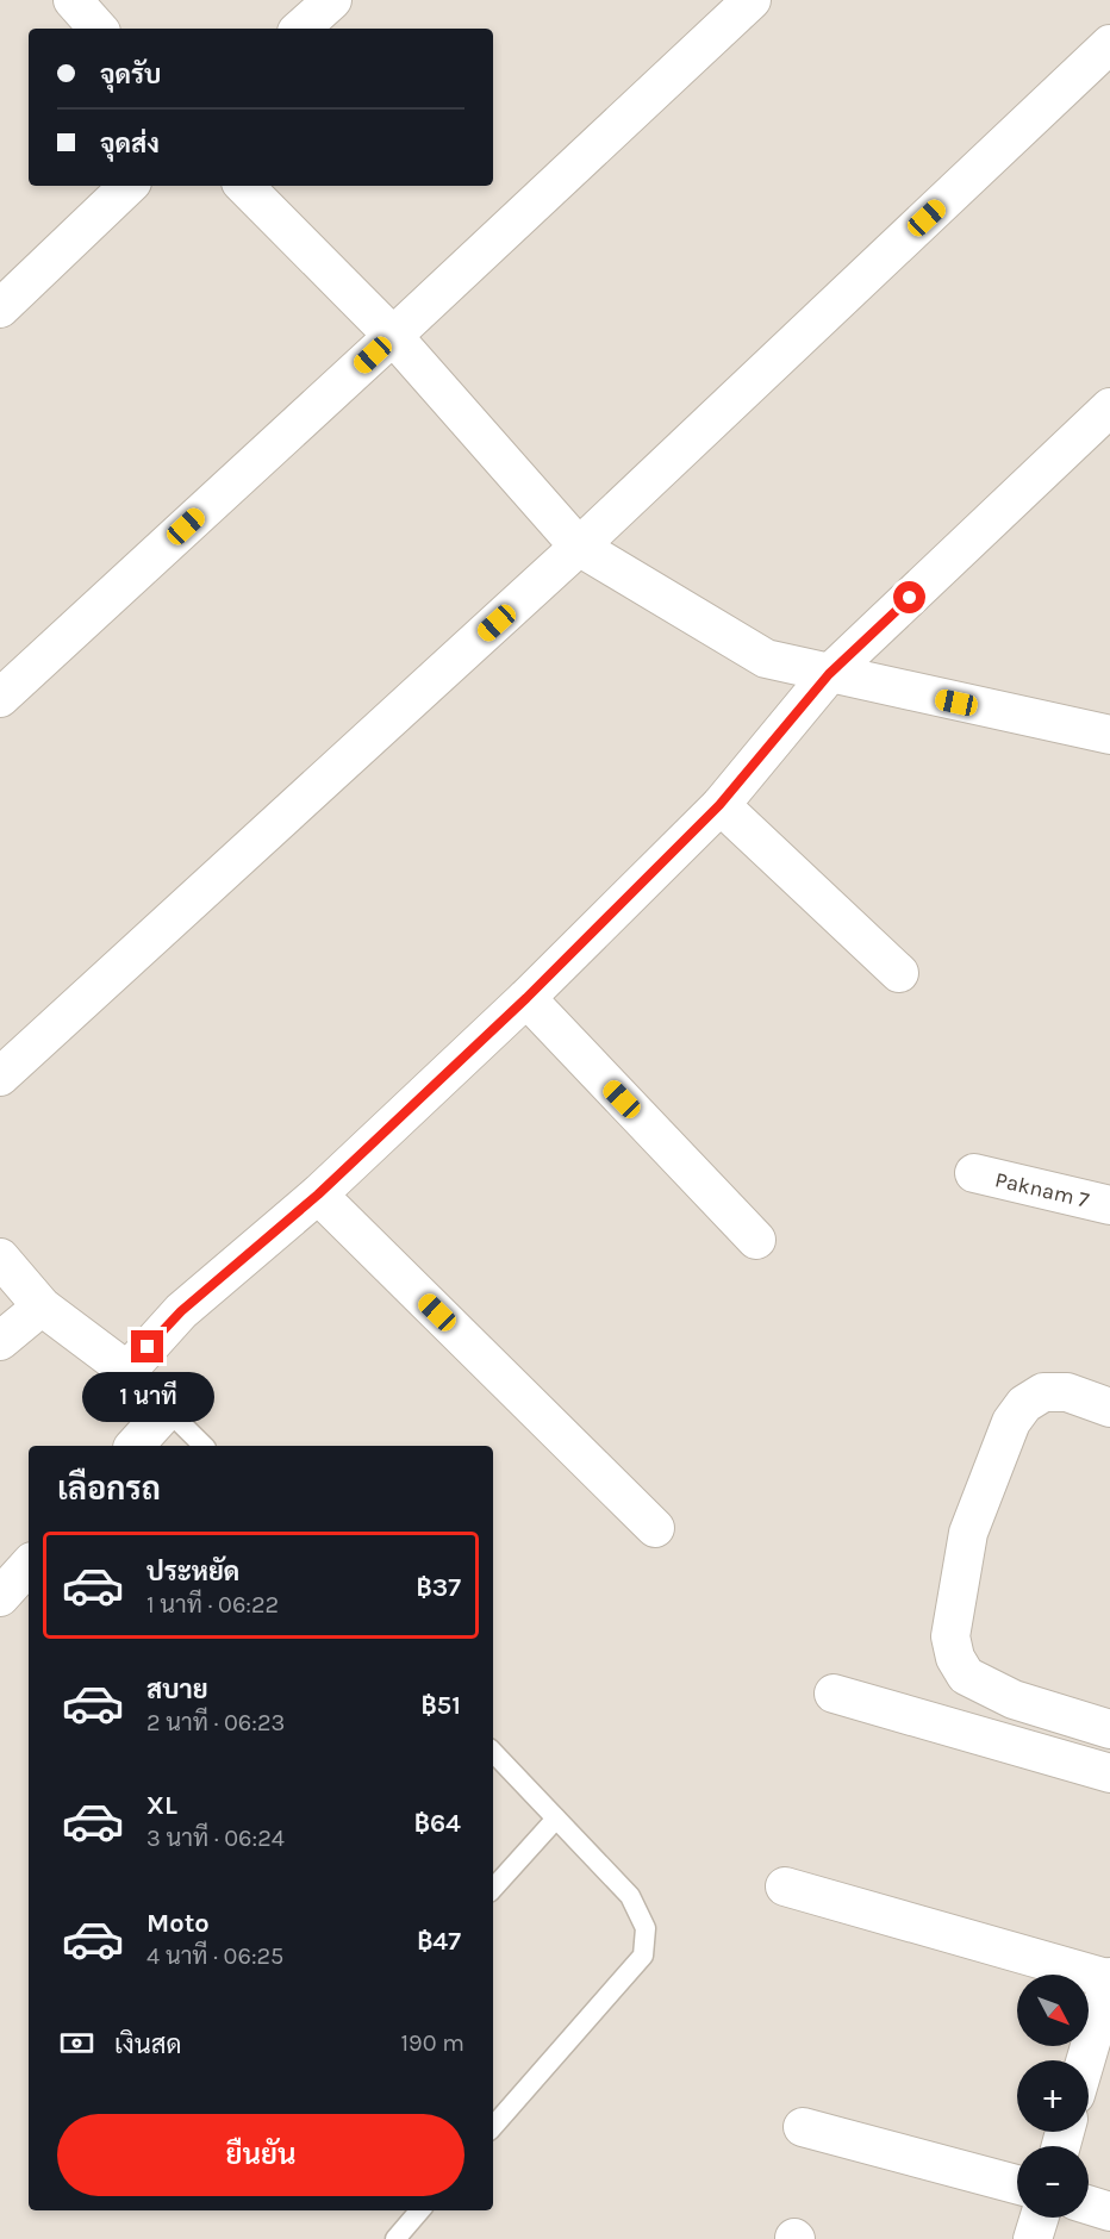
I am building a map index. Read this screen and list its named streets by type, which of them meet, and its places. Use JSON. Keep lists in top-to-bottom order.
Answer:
{
  "streets": {
    "street": ["Paknam 7"]
  },
  "north": "bottom right",
  "page": {
    "banner": ["จุดรับ", "จุดส่ง"],
    "bubble": "1 นาที",
    "heading": "เลือกรถ",
    "list": [
      {
        "name": "ประหยัด",
        "note": "1 นาที · 06:22",
        "value": "฿37"
      },
      {
        "name": "สบาย",
        "note": "2 นาที · 06:23",
        "value": "฿51"
      },
      {
        "name": "XL",
        "note": "3 นาที · 06:24",
        "value": "฿64"
      },
      {
        "name": "Moto",
        "note": "4 นาที · 06:25",
        "value": "฿47"
      }
    ],
    "map_buttons": ["+", "−"],
    "pay": ["เงินสด", "190 m"],
    "buttons": "ยืนยัน"
  }
}
